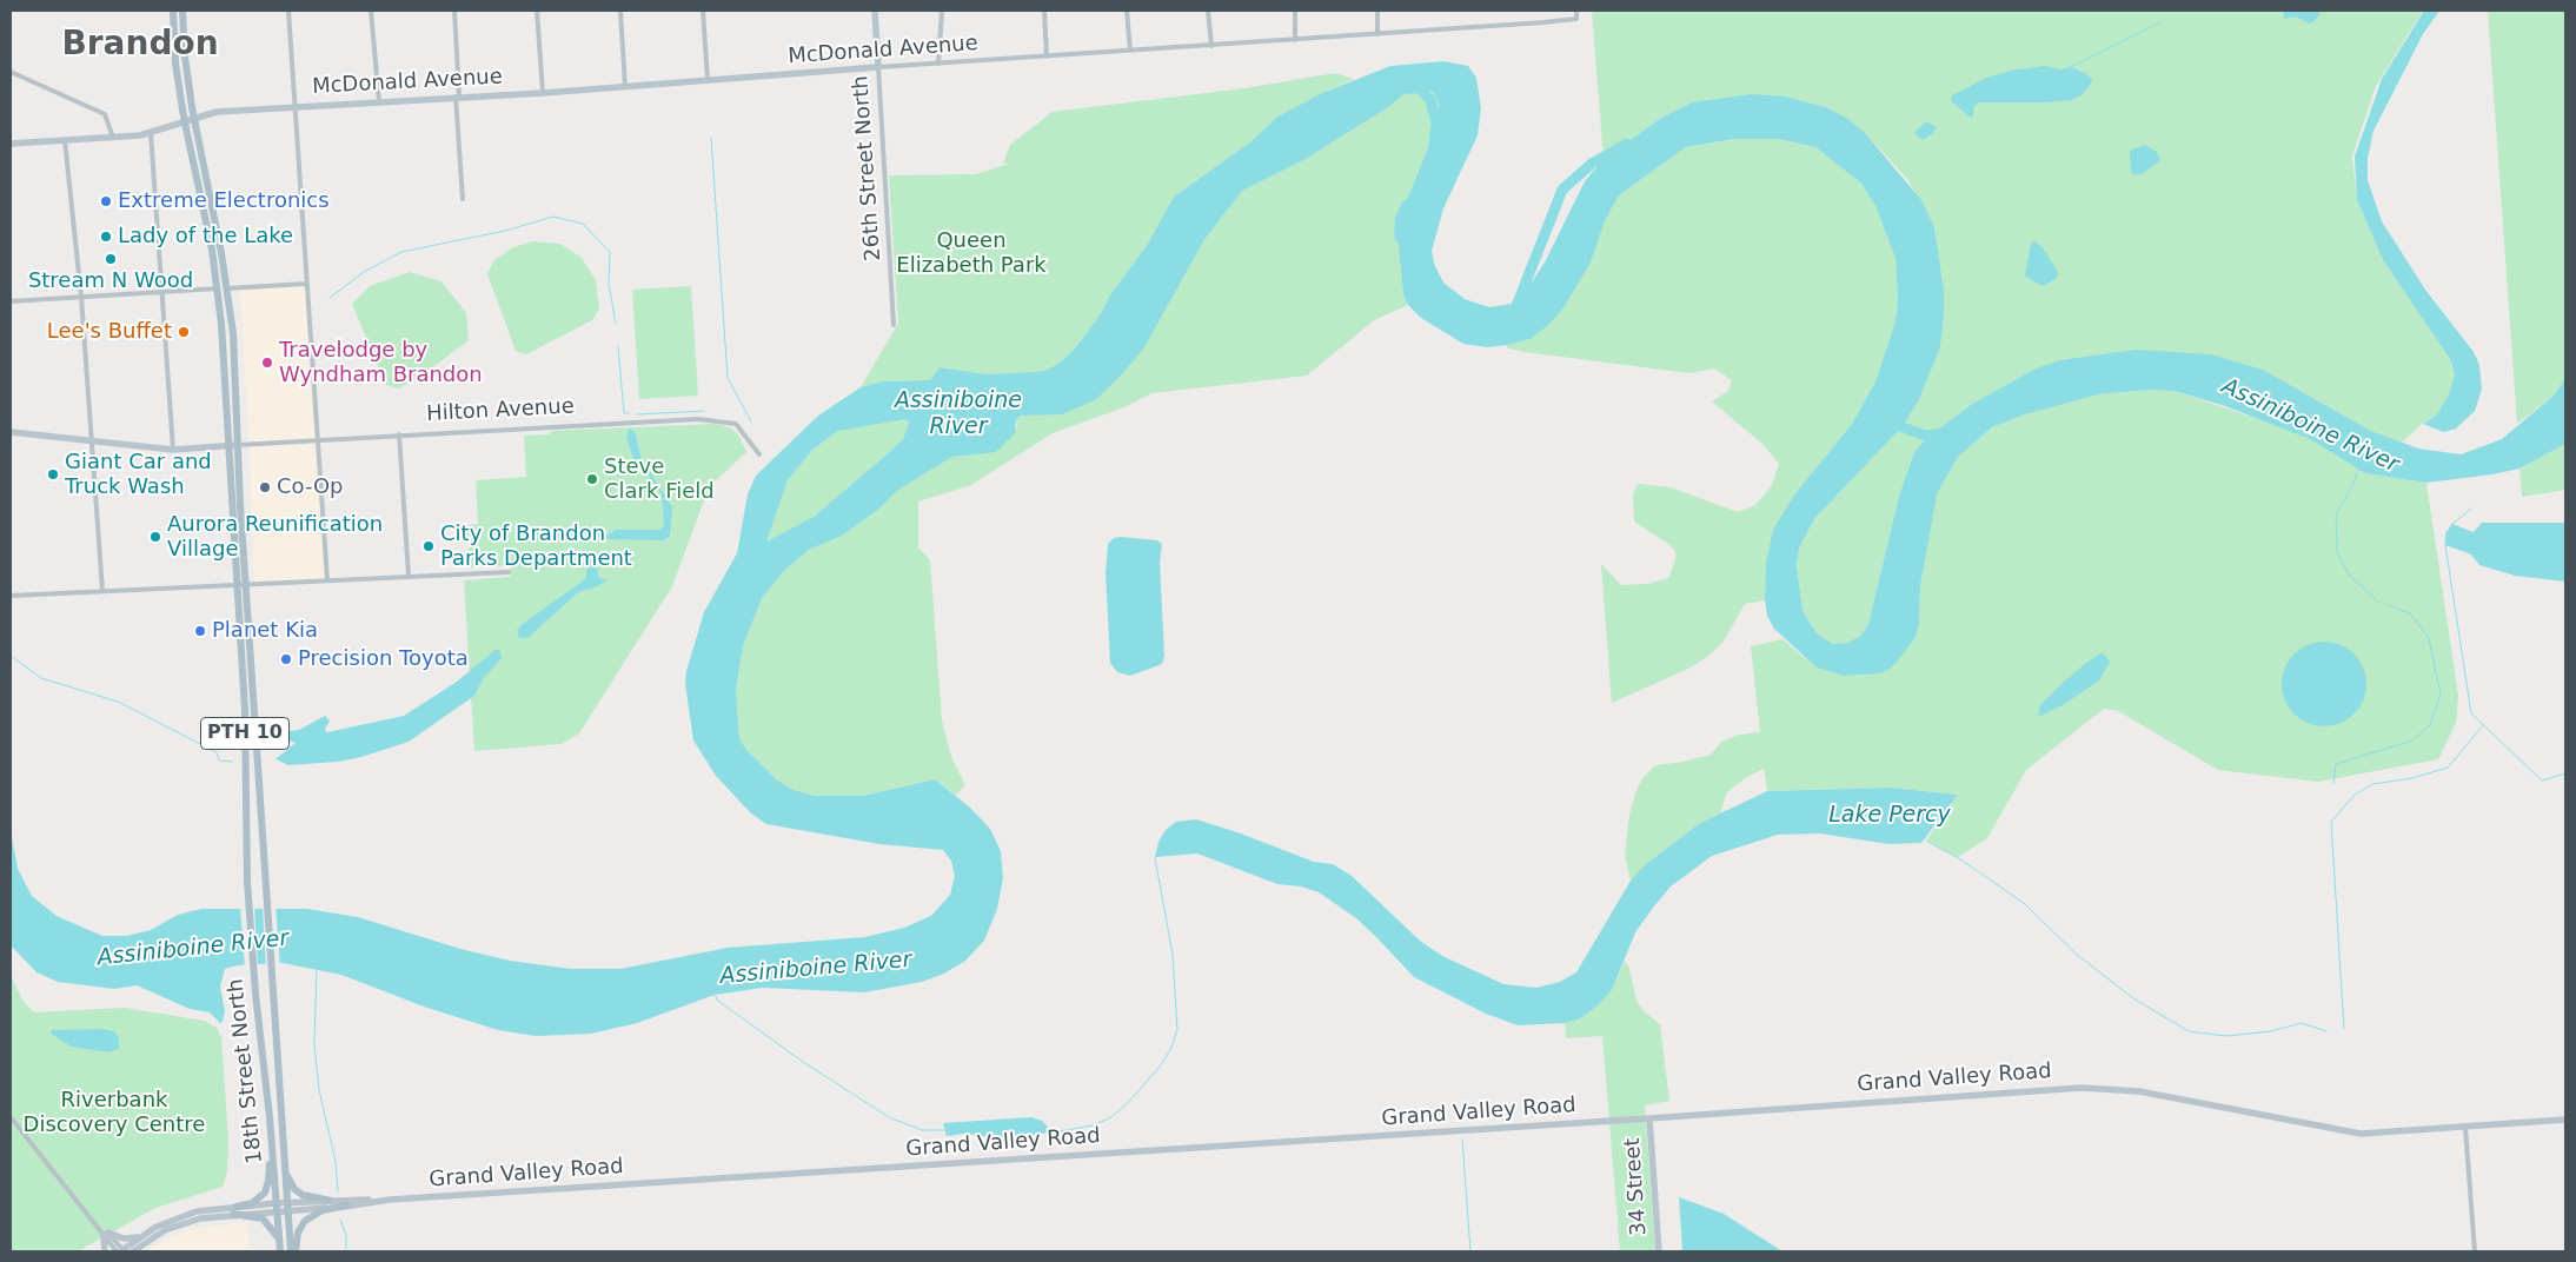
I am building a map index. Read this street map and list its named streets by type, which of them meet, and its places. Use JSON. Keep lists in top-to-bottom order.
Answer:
{
  "streets": {
    "main road": [
      "McDonald Avenue",
      "26th Street North",
      "Hilton Avenue",
      "PTH 10",
      "18th Street North",
      "Grand Valley Road",
      "34 Street"
    ]
  },
  "crossings": [
    ["McDonald Avenue", "26th Street North"],
    ["McDonald Avenue", "18th Street North"],
    ["Hilton Avenue", "18th Street North"],
    ["18th Street North", "Grand Valley Road"],
    ["Grand Valley Road", "34 Street"]
  ],
  "districts": ["Brandon"],
  "water": ["Assiniboine River", "Lake Percy"],
  "parks": ["Queen Elizabeth Park", "Riverbank Discovery Centre"],
  "places": [
    "Extreme Electronics",
    "Lady of the Lake",
    "Stream N Wood",
    "Lee's Buffet",
    "Travelodge by Wyndham Brandon",
    "Giant Car and Truck Wash",
    "Steve Clark Field",
    "Co-Op",
    "Aurora Reunification Village",
    "City of Brandon Parks Department",
    "Planet Kia",
    "Precision Toyota"
  ]
}
